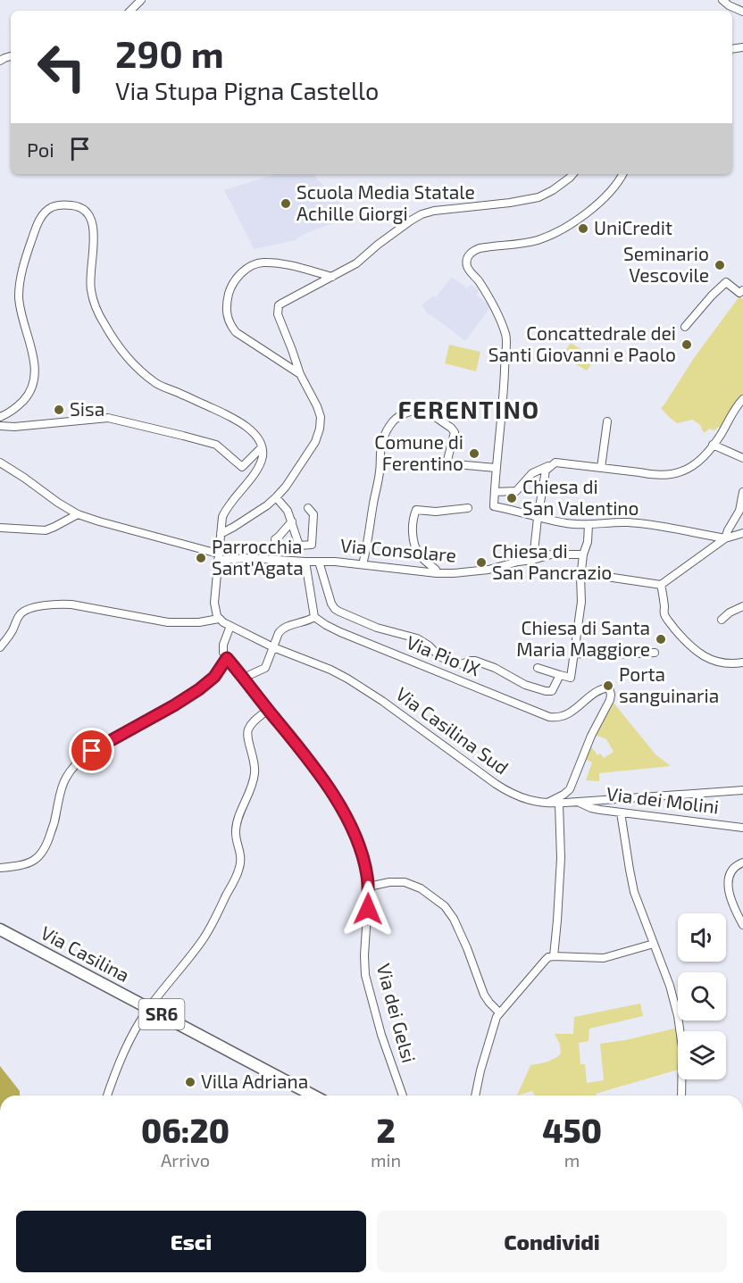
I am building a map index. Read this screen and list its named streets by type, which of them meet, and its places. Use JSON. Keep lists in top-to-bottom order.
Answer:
{
  "streets": {
    "main road": ["Via Casilina", "SR6"],
    "street": [
      "Via Consolare",
      "Via Pio IX",
      "Via Casilina Sud",
      "Via dei Molini",
      "Via dei Gelsi"
    ]
  },
  "crossings": [
    ["Via Pio IX", "Via Casilina Sud"],
    ["Via Casilina Sud", "Via dei Molini"]
  ],
  "districts": ["FERENTINO"],
  "places": [
    "Scuola Media Statale Achille Giorgi",
    "UniCredit",
    "Seminario Vescovile",
    "Concattedrale dei Santi Giovanni e Paolo",
    "Sisa",
    "Comune di Ferentino",
    "Chiesa di San Valentino",
    "Parrocchia Sant'Agata",
    "Chiesa di San Pancrazio",
    "Chiesa di Santa Maria Maggiore",
    "Porta sanguinaria",
    "Villa Adriana"
  ],
  "page": {
    "turn": ["290 m", "Via Stupa Pigna Castello"],
    "then": "Poi",
    "eta": [
      "06:20",
      "Arrivo",
      "2",
      "min",
      "450",
      "m"
    ],
    "buttons": ["Esci", "Condividi"]
  }
}
